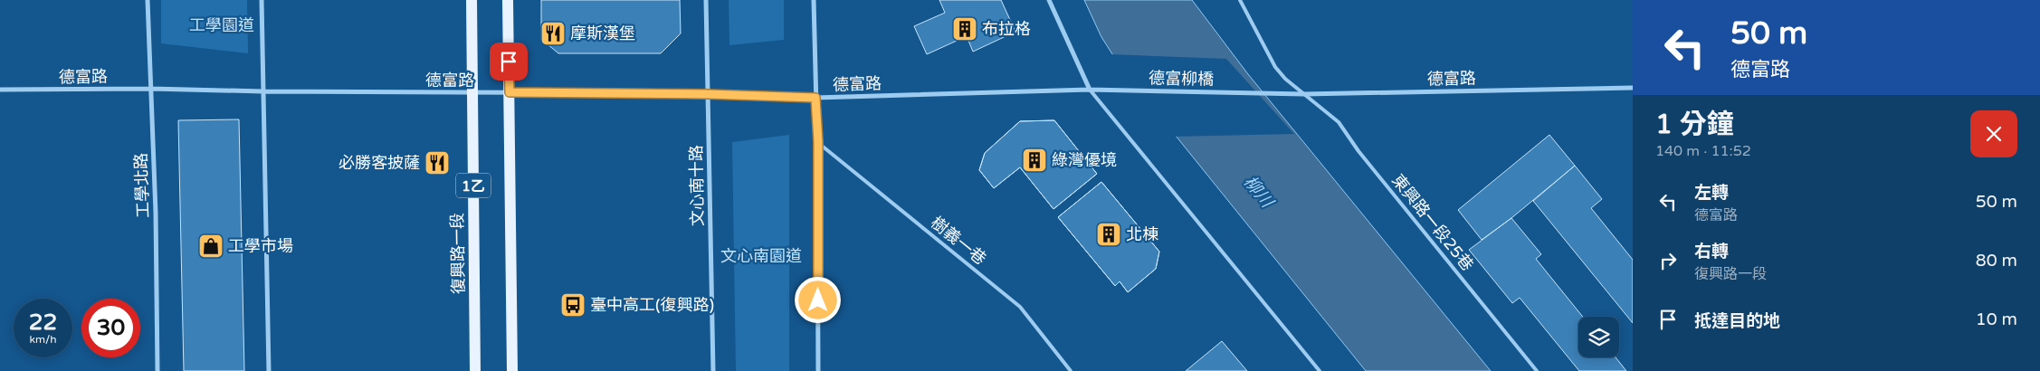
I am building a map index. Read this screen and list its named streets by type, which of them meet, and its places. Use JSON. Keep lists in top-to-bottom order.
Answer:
{
  "streets": {
    "main road": ["1乙", "復興路一段"],
    "street": [
      "德富路",
      "德富柳橋",
      "工學北路",
      "文心南十路"
    ],
    "lane": ["東興路一段25巷", "樹義一巷"]
  },
  "crossings": [
    ["德富路", "德富柳橋"],
    ["德富路", "工學北路"],
    ["德富路", "1乙"],
    ["德富路", "文心南十路"],
    ["德富路", "東興路一段25巷"],
    ["德富路", "復興路一段"]
  ],
  "water": ["柳川"],
  "parks": ["工學園道", "文心南園道"],
  "places": {
    "building": ["布拉格", "綠灣優境", "北棟"],
    "restaurant": ["摩斯漢堡", "必勝客披薩"],
    "shop": ["工學市場"],
    "bus stop": ["臺中高工(復興路)"]
  },
  "page": {
    "turn": ["50 m", "德富路"],
    "heading": ["1 分鐘", "140 m · 11:52"],
    "list": [
      {
        "name": "左轉",
        "note": "德富路",
        "value": "50 m"
      },
      {
        "name": "右轉",
        "note": "復興路一段",
        "value": "80 m"
      },
      {
        "name": "抵達目的地",
        "value": "10 m"
      }
    ],
    "speed": "22 km/h",
    "limit": "30"
  }
}
